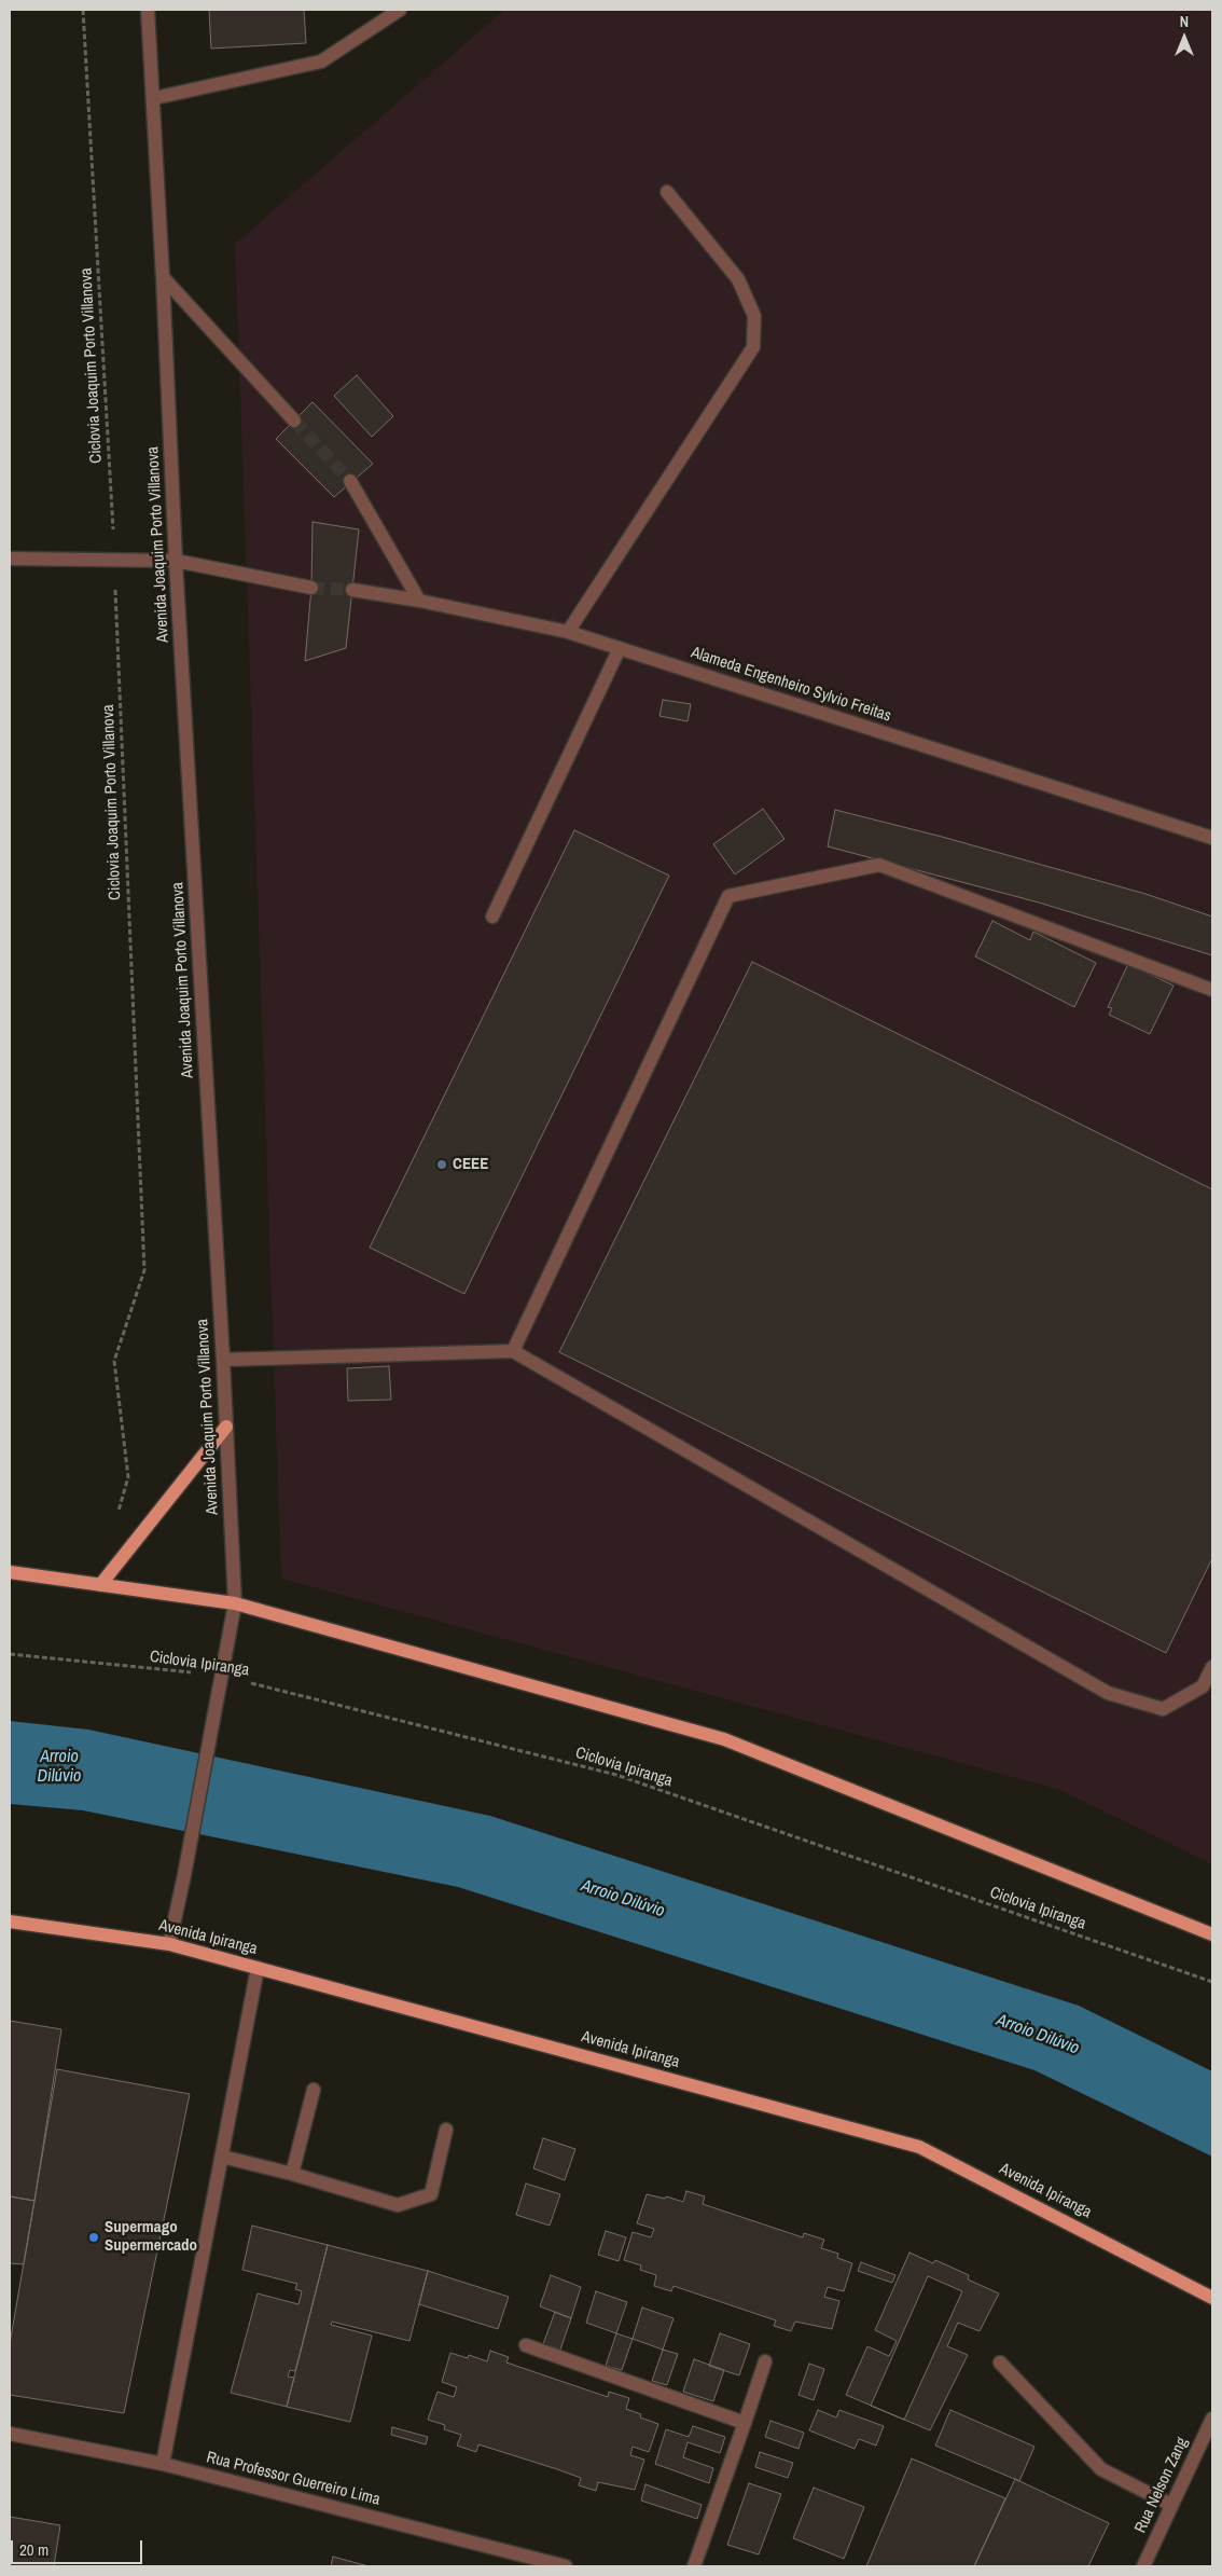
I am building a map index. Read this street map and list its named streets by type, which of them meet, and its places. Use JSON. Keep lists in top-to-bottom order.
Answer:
{
  "streets": {
    "main road": ["Avenida Ipiranga"],
    "street": [
      "Avenida Joaquim Porto Villanova",
      "Alameda Engenheiro Sylvio Freitas",
      "Rua Professor Guerreiro Lima",
      "Rua Nelson Zang"
    ],
    "path": ["Ciclovia Joaquim Porto Villanova", "Ciclovia Ipiranga"]
  },
  "crossings": [
    ["Avenida Joaquim Porto Villanova", "Ciclovia Ipiranga"],
    ["Avenida Joaquim Porto Villanova", "Avenida Ipiranga"]
  ],
  "water": ["Arroio Dilúvio"],
  "places": ["CEEE", "Supermago Supermercado"],
  "scale_bar": "20 m",
  "north": "top"
}
